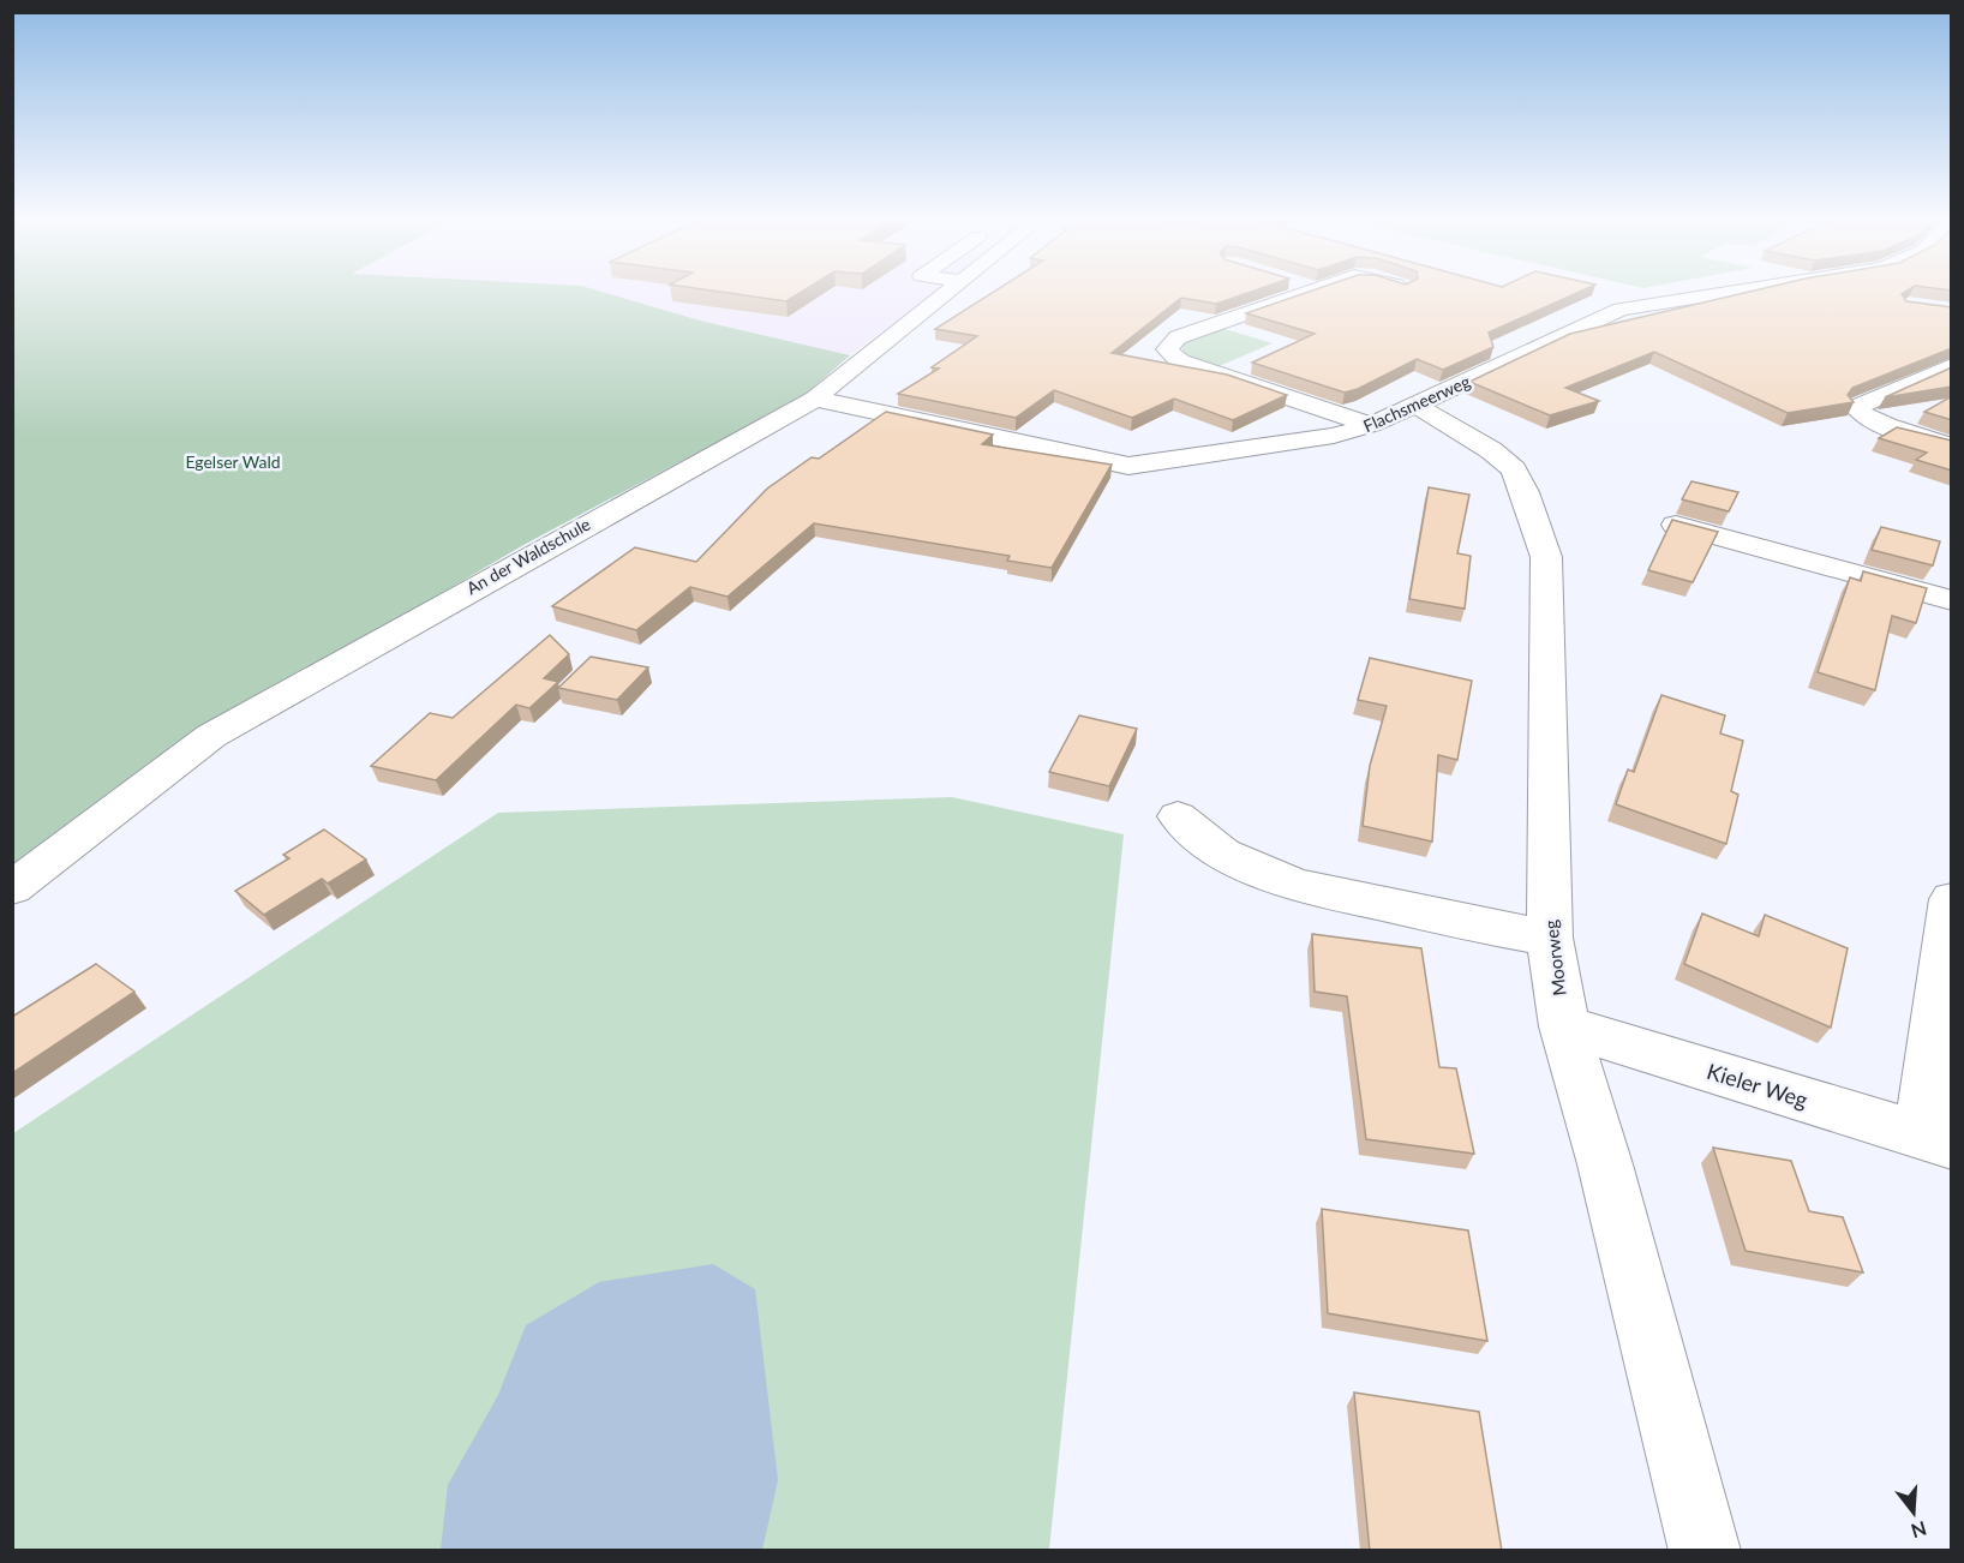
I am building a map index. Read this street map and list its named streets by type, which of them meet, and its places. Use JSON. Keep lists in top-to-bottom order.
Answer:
{
  "streets": {
    "street": [
      "Flachsmeerweg",
      "An der Waldschule",
      "Moorweg",
      "Kieler Weg"
    ]
  },
  "crossings": [
    ["Flachsmeerweg", "An der Waldschule"],
    ["Flachsmeerweg", "Moorweg"],
    ["Moorweg", "Kieler Weg"]
  ],
  "parks": ["Egelser Wald"],
  "north": "bottom"
}
